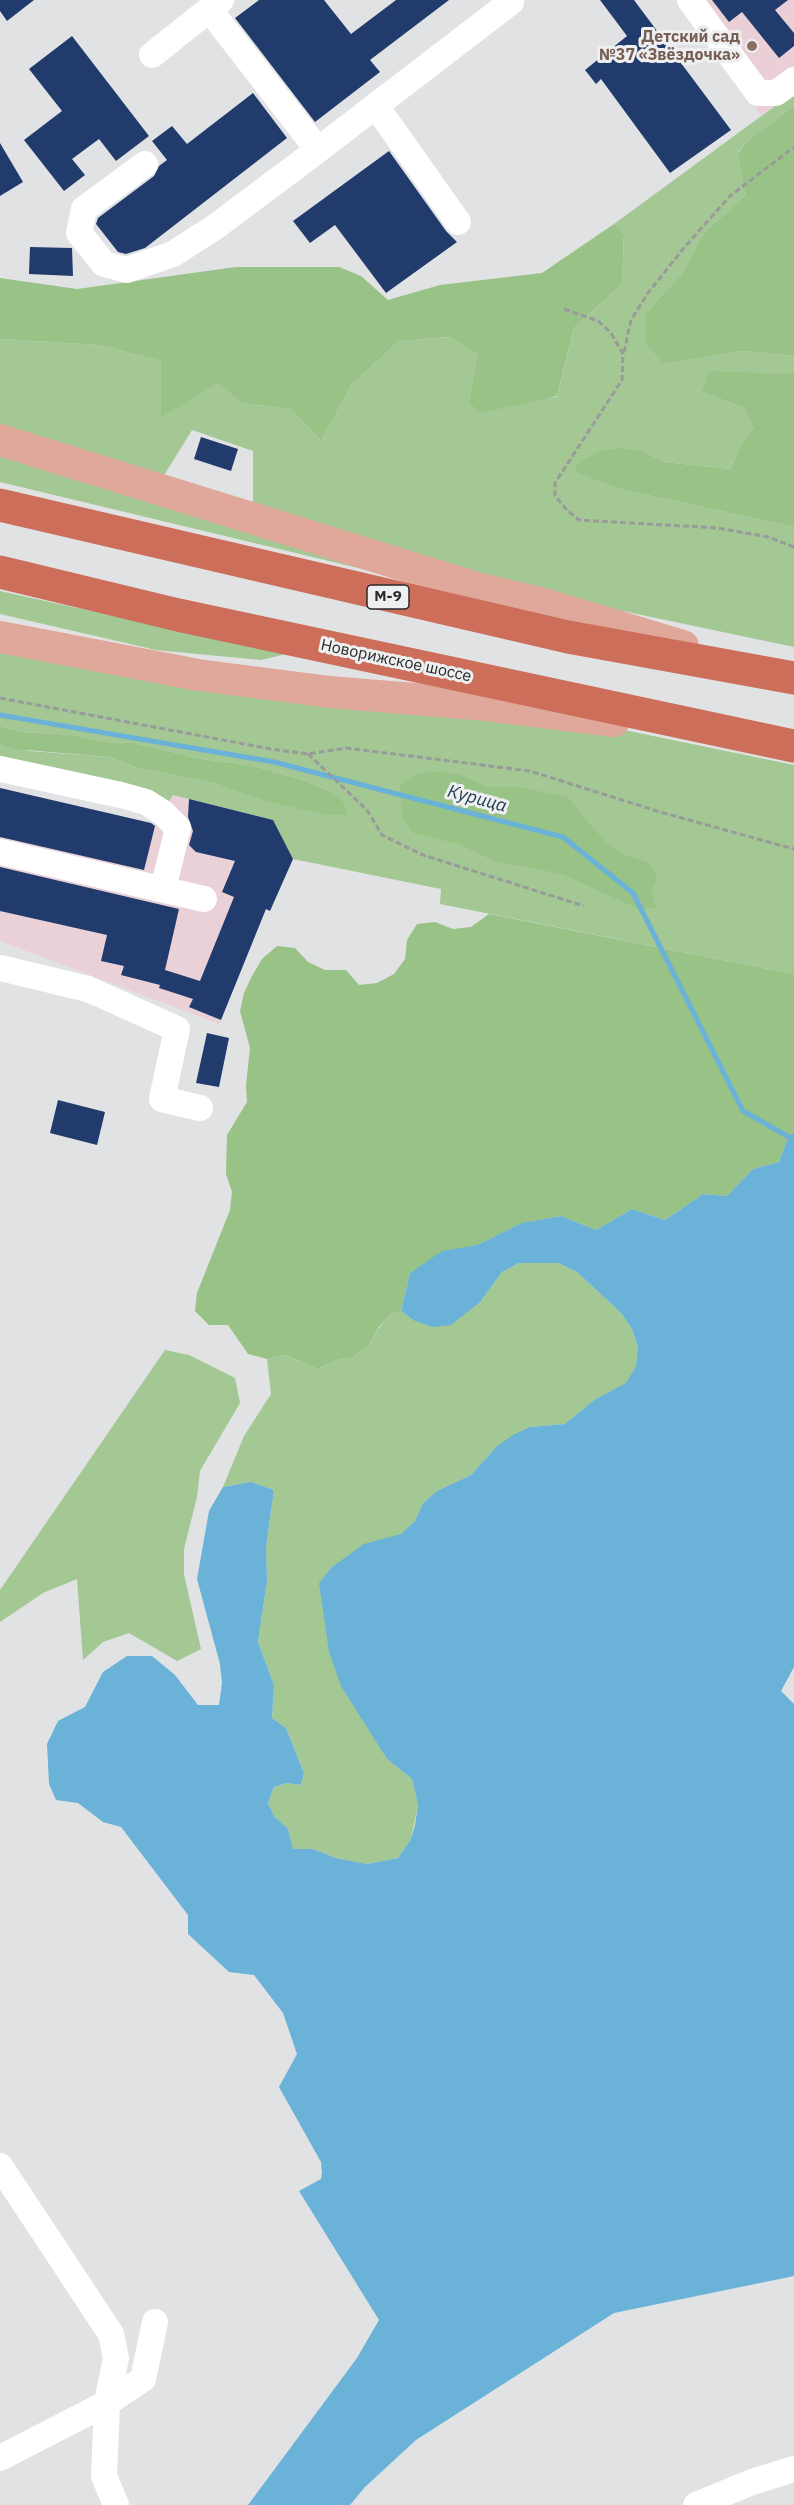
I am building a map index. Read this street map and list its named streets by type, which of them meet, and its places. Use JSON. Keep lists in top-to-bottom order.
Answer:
{
  "streets": {
    "highway": ["М-9", "Новорижское шоссе"]
  },
  "water": ["Курица"],
  "places": ["Детский сад №37 «Звёздочка»"]
}
